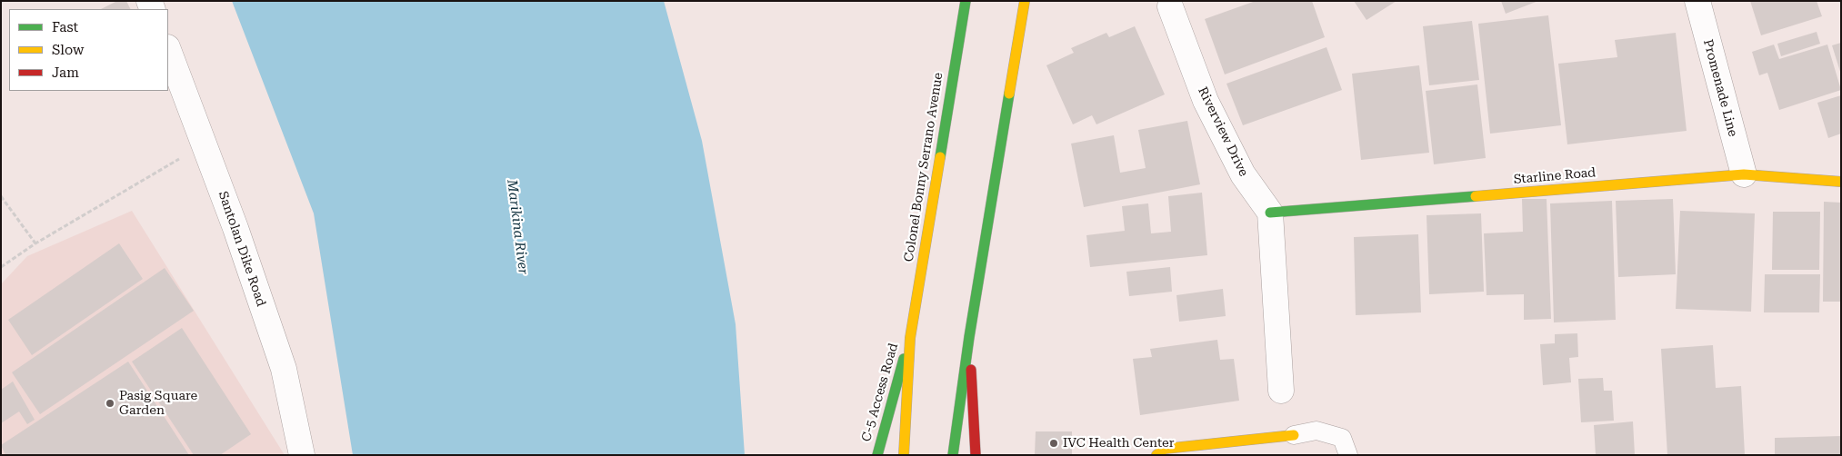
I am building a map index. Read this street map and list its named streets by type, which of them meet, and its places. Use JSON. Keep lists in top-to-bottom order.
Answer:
{
  "streets": {
    "street": [
      "Promenade Line",
      "Riverview Drive",
      "Colonel Bonny Serrano Avenue",
      "Starline Road",
      "Santolan Dike Road",
      "C-5 Access Road"
    ]
  },
  "crossings": [
    ["Promenade Line", "Starline Road"],
    ["Riverview Drive", "Starline Road"],
    ["Colonel Bonny Serrano Avenue", "C-5 Access Road"]
  ],
  "water": ["Marikina River"],
  "places": ["Pasig Square Garden", "IVC Health Center"],
  "legend": ["Fast", "Slow", "Jam"]
}
